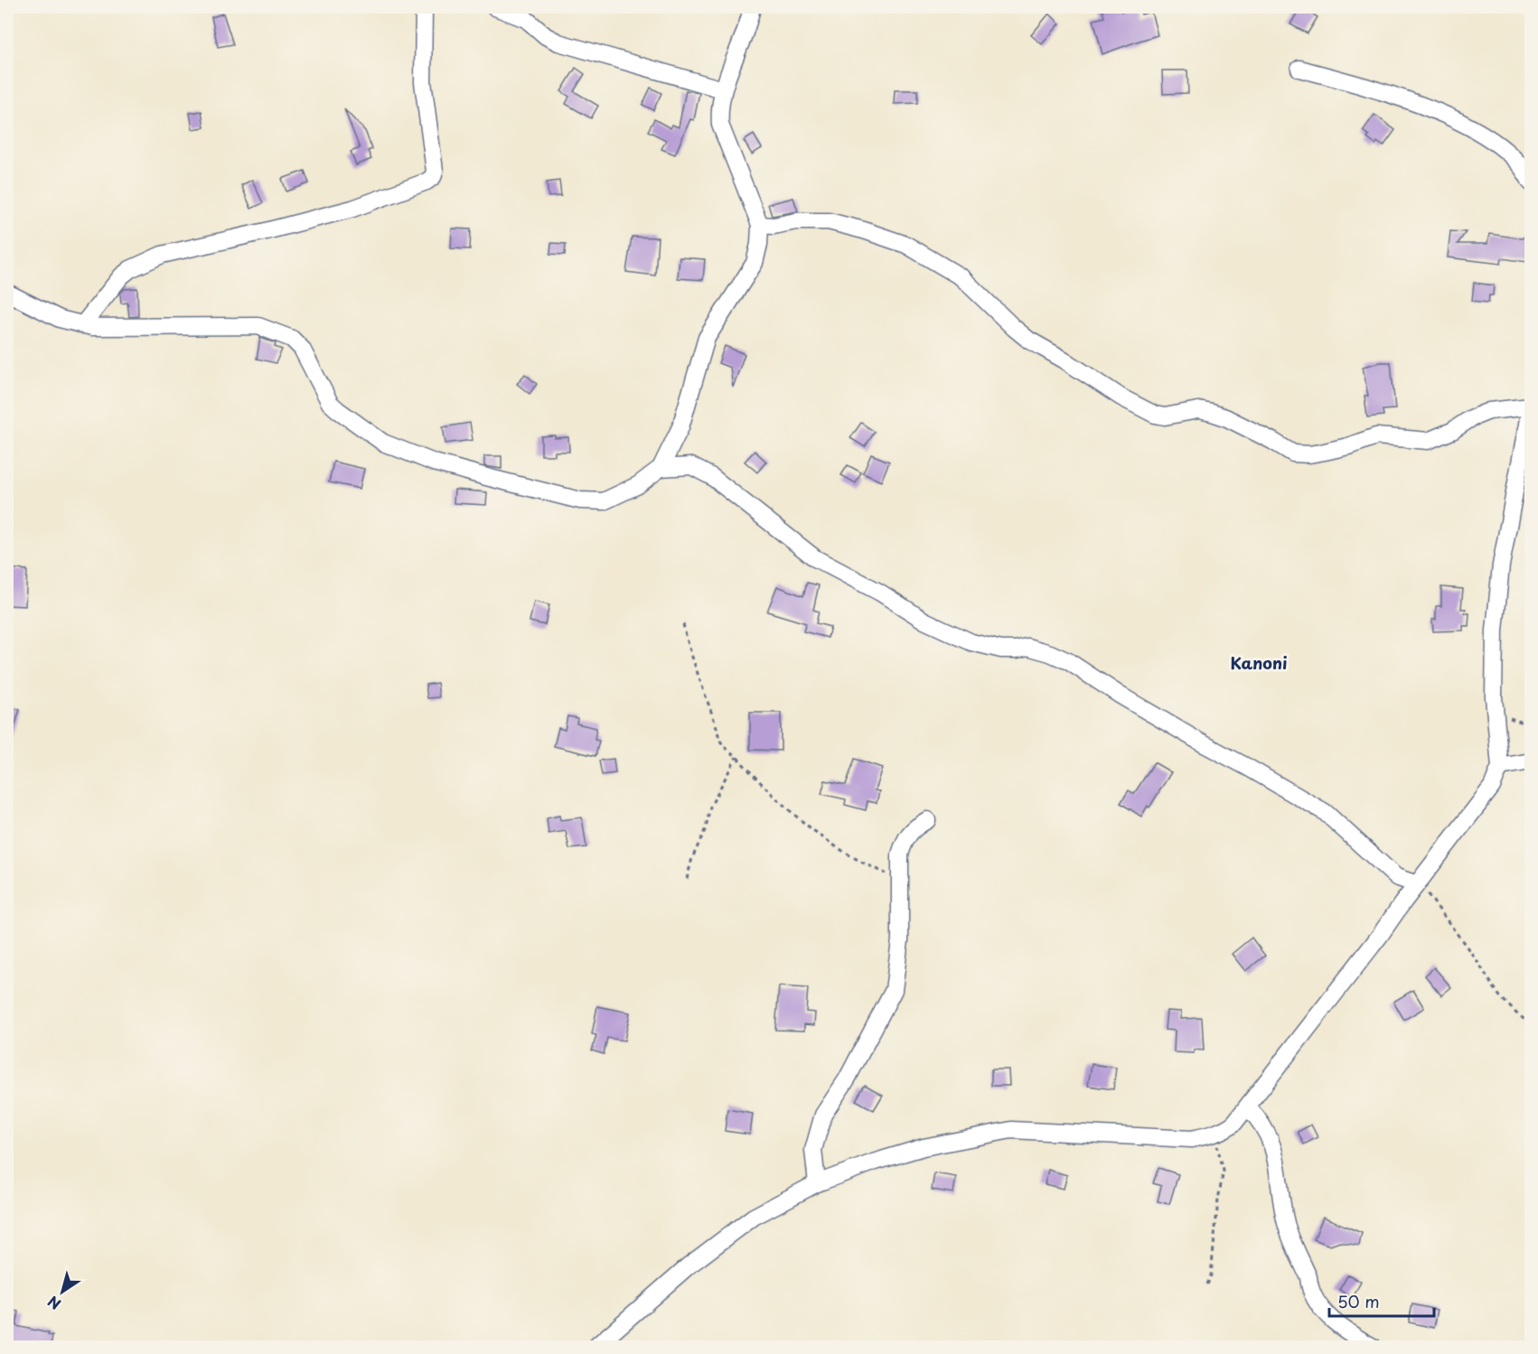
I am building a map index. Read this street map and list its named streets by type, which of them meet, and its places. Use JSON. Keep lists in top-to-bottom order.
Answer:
{
  "districts": ["Kanoni"],
  "scale_bar": "50 m",
  "north": "bottom left"
}
